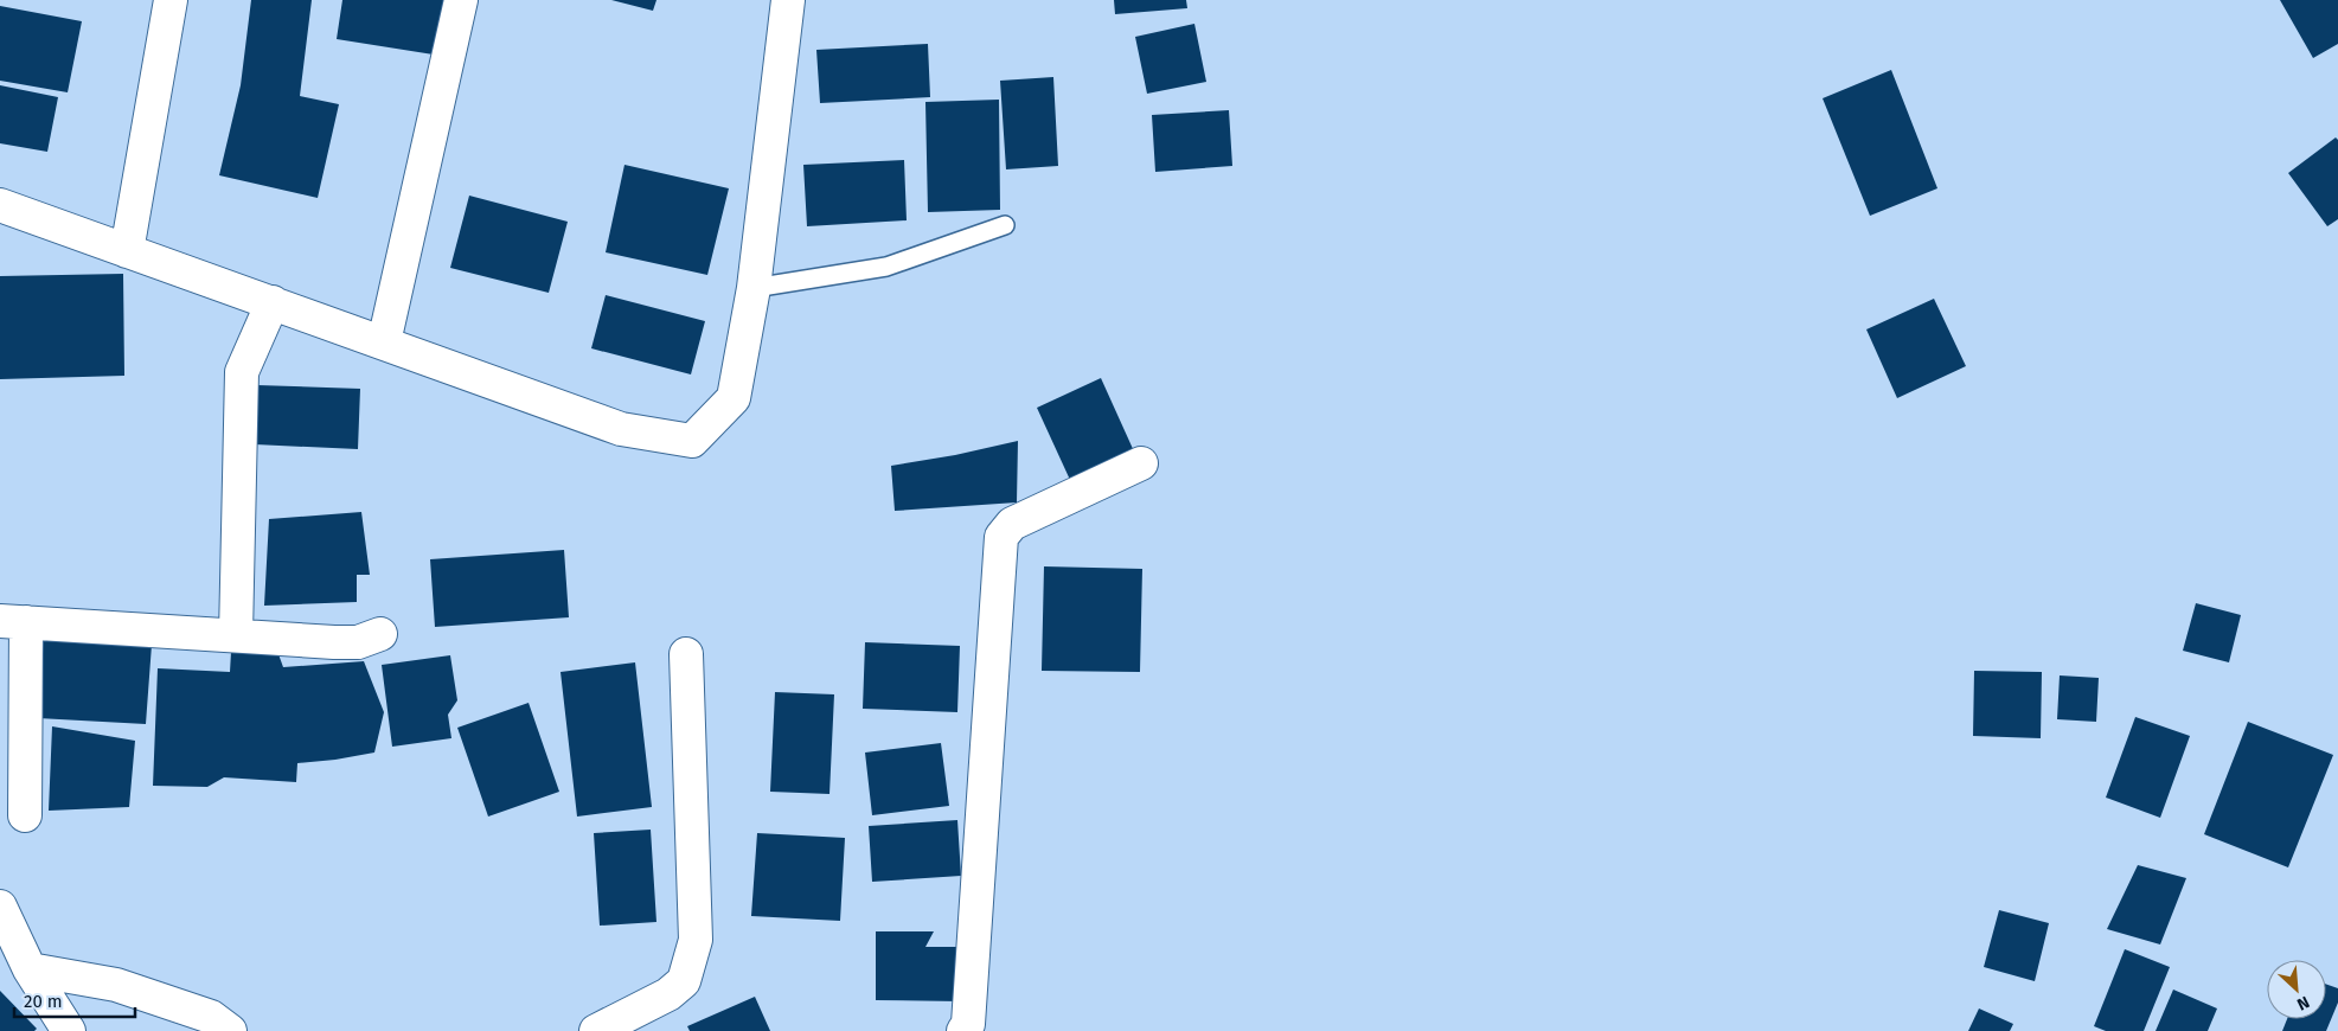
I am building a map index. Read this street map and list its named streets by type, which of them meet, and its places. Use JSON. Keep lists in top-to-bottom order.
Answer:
{
  "scale_bar": "20 m",
  "north": "bottom right"
}
